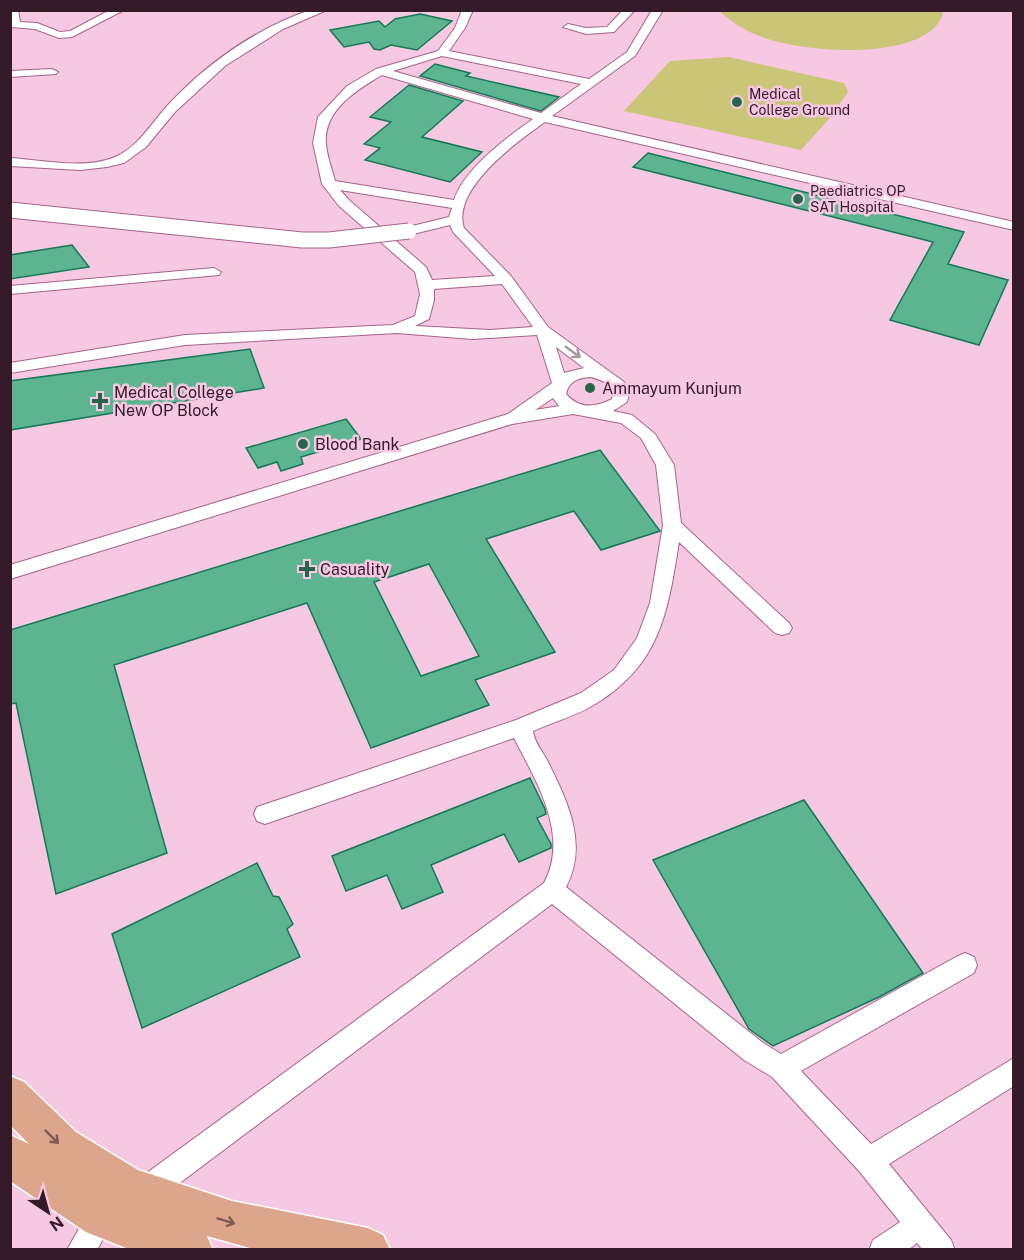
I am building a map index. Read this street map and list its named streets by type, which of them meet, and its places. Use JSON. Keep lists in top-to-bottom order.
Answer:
{
  "places": {
    "other": [
      "Medical College Ground",
      "Paediatrics OP SAT Hospital",
      "Ammayum Kunjum",
      "Blood Bank"
    ],
    "health": ["Medical College New OP Block", "Casuality"]
  },
  "north": "bottom right"
}
